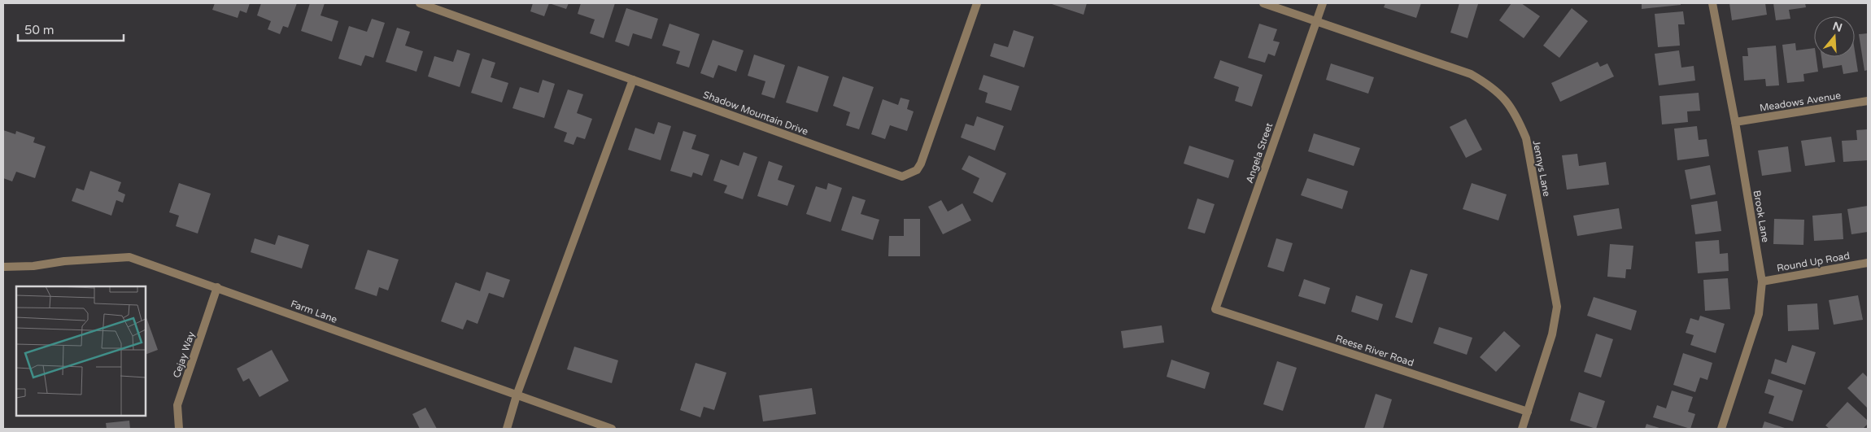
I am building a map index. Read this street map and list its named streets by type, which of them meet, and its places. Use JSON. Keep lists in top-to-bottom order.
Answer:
{
  "streets": {
    "street": [
      "Meadows Avenue",
      "Shadow Mountain Drive",
      "Angela Street",
      "Jennys Lane",
      "Brook Lane",
      "Round Up Road",
      "Farm Lane",
      "Reese River Road",
      "Cejay Way"
    ]
  },
  "crossings": [
    ["Meadows Avenue", "Brook Lane"],
    ["Angela Street", "Jennys Lane"],
    ["Angela Street", "Reese River Road"],
    ["Jennys Lane", "Reese River Road"],
    ["Brook Lane", "Round Up Road"],
    ["Farm Lane", "Cejay Way"]
  ],
  "scale_bar": "50 m",
  "north": "top"
}
